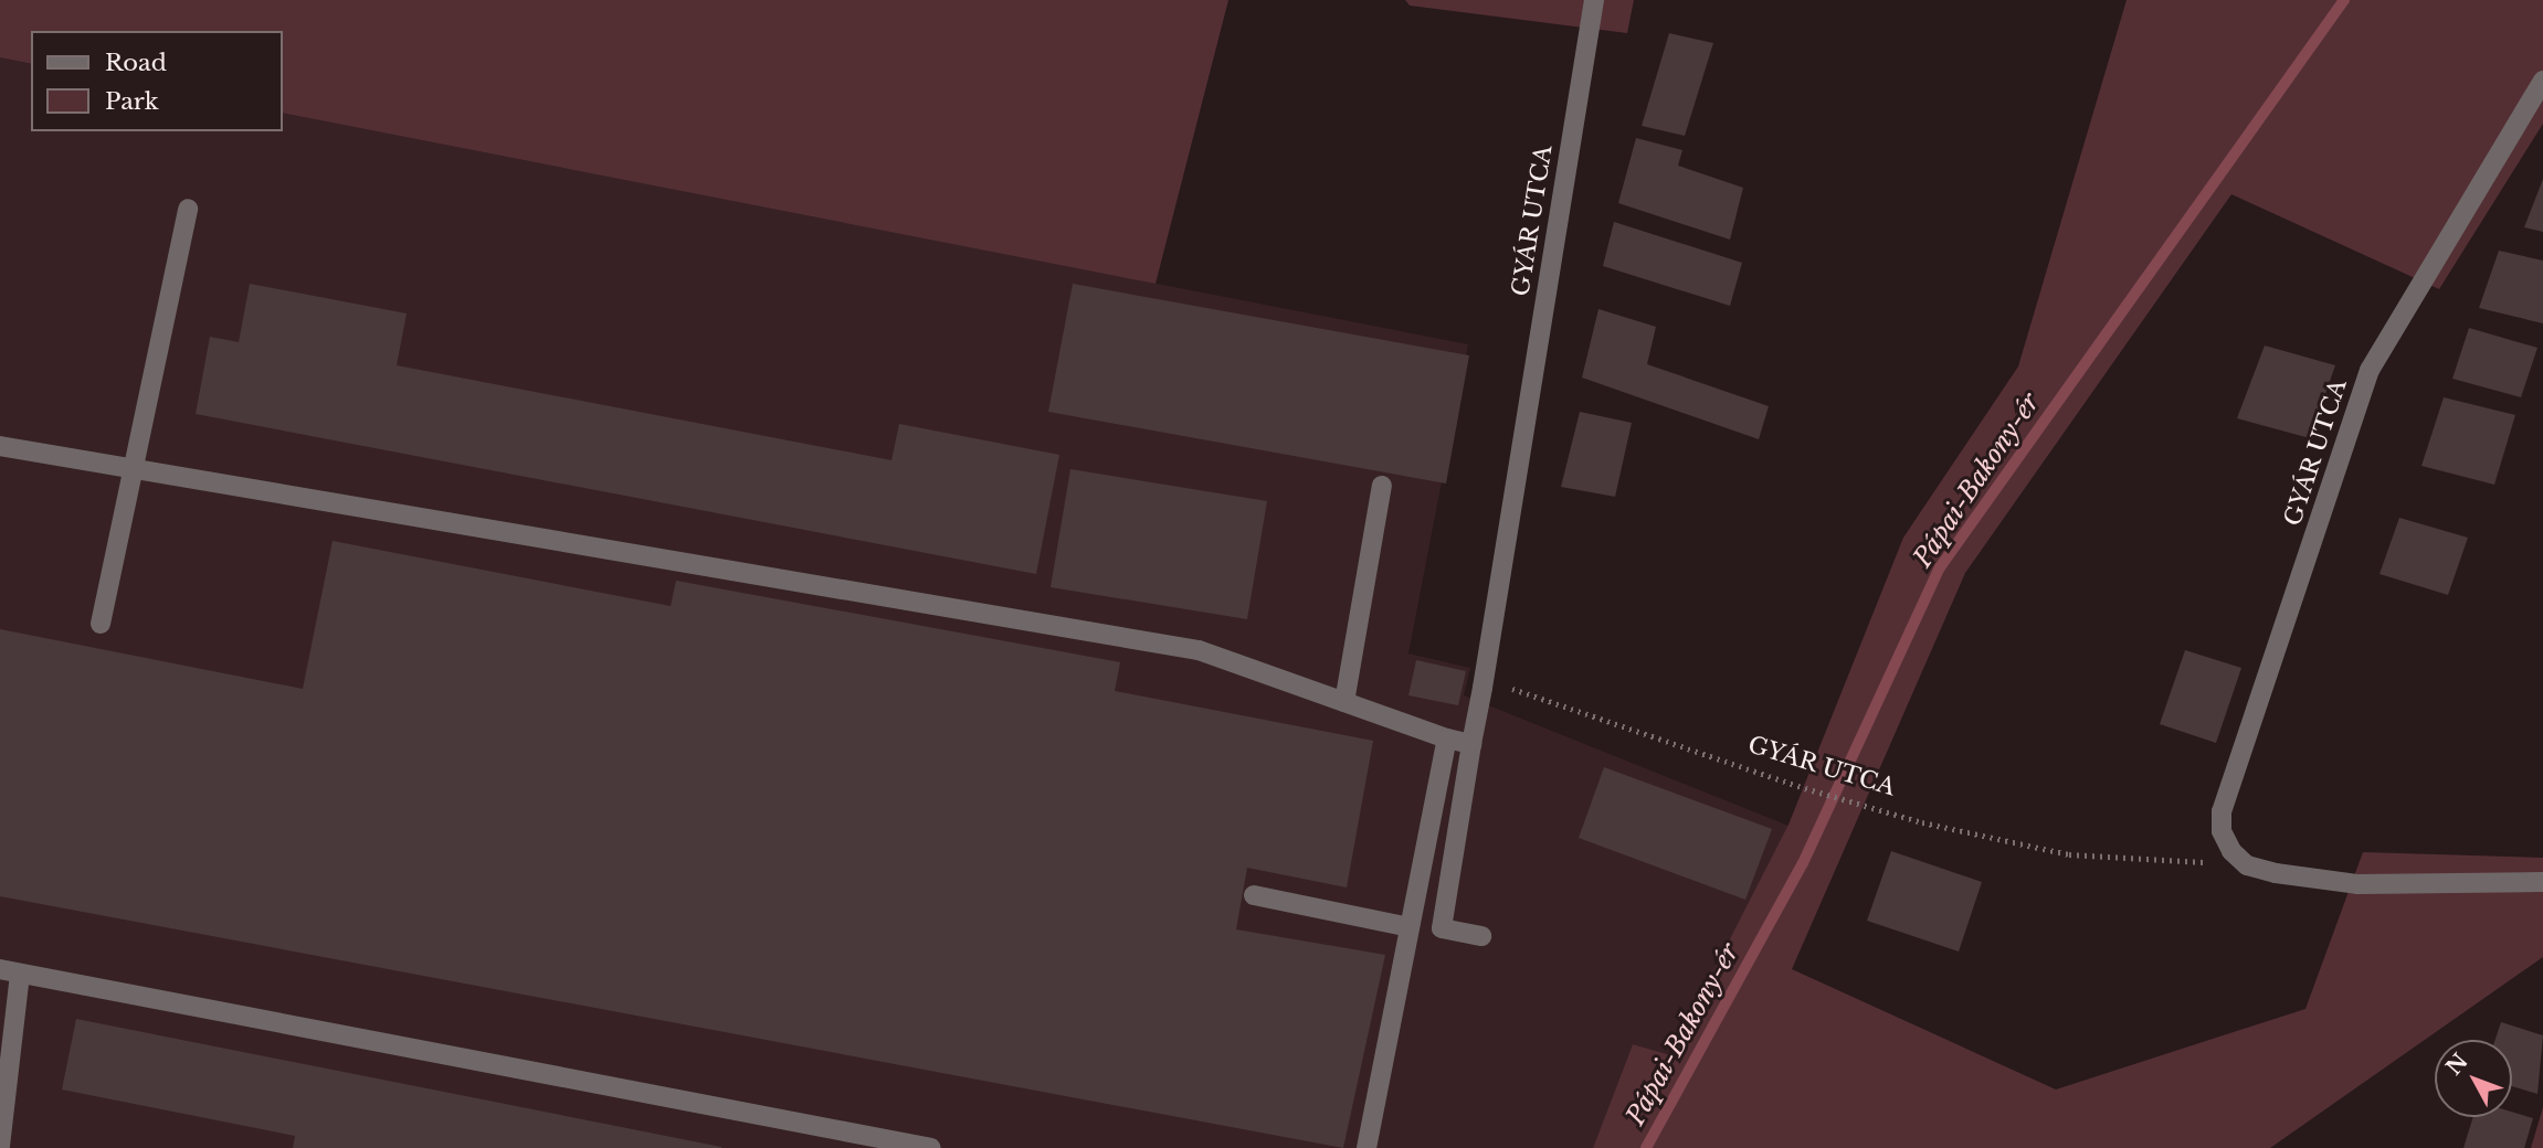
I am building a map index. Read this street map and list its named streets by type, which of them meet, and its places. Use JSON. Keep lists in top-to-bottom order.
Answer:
{
  "streets": {
    "street": ["GYÁR UTCA"]
  },
  "water": ["Pápai-Bakony-ér"],
  "legend": ["Road", "Park"],
  "north": "top left"
}
